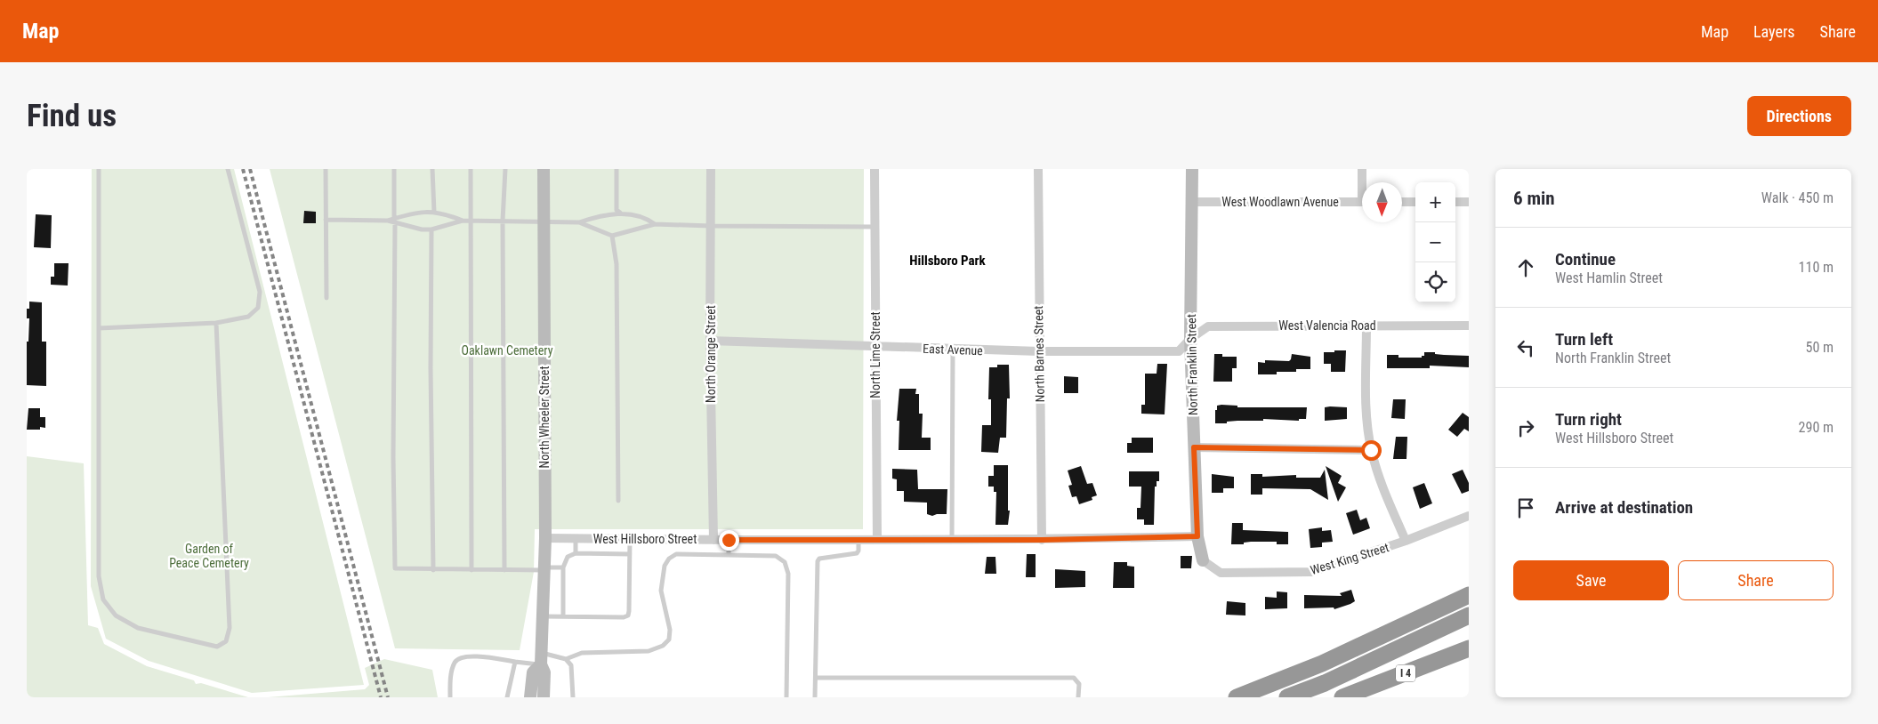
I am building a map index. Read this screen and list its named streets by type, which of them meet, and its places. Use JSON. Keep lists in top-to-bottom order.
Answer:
{
  "streets": {
    "highway": ["I 4"],
    "main road": ["North Franklin Street", "North Wheeler Street"],
    "street": [
      "West Woodlawn Avenue",
      "West Valencia Road",
      "East Avenue",
      "North Orange Street",
      "North Barnes Street",
      "North Lime Street",
      "West Hillsboro Street",
      "West King Street"
    ]
  },
  "crossings": [
    ["West Woodlawn Avenue", "North Franklin Street"],
    ["West Valencia Road", "East Avenue"],
    ["West Valencia Road", "North Franklin Street"],
    ["East Avenue", "North Orange Street"],
    ["East Avenue", "North Barnes Street"],
    ["East Avenue", "North Lime Street"],
    ["East Avenue", "North Franklin Street"],
    ["North Orange Street", "West Hillsboro Street"],
    ["North Barnes Street", "West Hillsboro Street"],
    ["North Lime Street", "West Hillsboro Street"],
    ["North Franklin Street", "West Hillsboro Street"],
    ["North Franklin Street", "West King Street"],
    ["North Wheeler Street", "West Hillsboro Street"]
  ],
  "districts": ["Hillsboro Park"],
  "parks": ["Oaklawn Cemetery", "Garden of Peace Cemetery"],
  "north": "bottom",
  "page": {
    "header": "Map",
    "nav": ["Map", "Layers", "Share"],
    "buttons": [
      "Directions",
      ["Save", "Share"]
    ],
    "title": "Find us",
    "heading": ["6 min", "Walk · 450 m"],
    "map_buttons": ["+", "−"],
    "list": [
      ["Continue", "West Hamlin Street", "110 m"],
      ["Turn left", "North Franklin Street", "50 m"],
      ["Turn right", "West Hillsboro Street", "290 m"],
      "Arrive at destination"
    ]
  }
}
